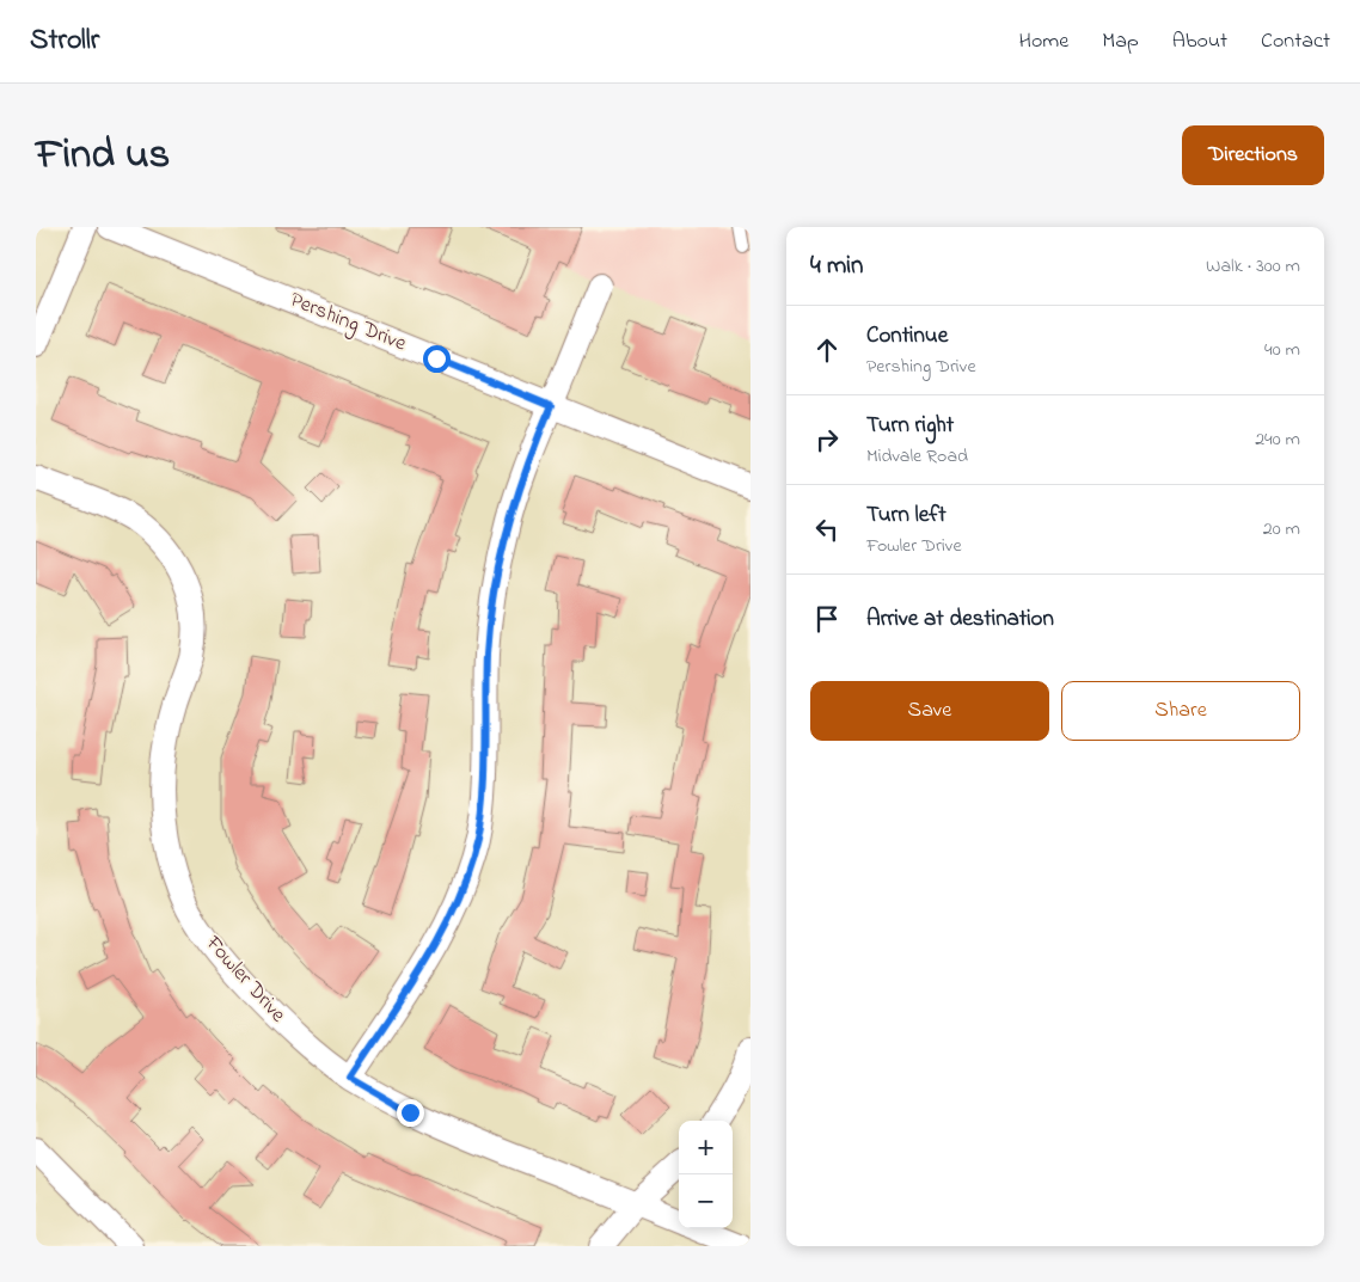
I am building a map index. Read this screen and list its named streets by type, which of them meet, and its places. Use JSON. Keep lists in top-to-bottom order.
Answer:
{
  "streets": {
    "street": ["Pershing Drive", "Fowler Drive"]
  },
  "page": {
    "header": "Strollr",
    "nav": [
      "Home",
      "Map",
      "About",
      "Contact"
    ],
    "title": "Find us",
    "buttons": [
      "Directions",
      ["Save", "Share"]
    ],
    "heading": ["4 min", "Walk · 300 m"],
    "list": [
      ["Continue", "Pershing Drive", "40 m"],
      ["Turn right", "Midvale Road", "240 m"],
      ["Turn left", "Fowler Drive", "20 m"],
      "Arrive at destination"
    ],
    "map_buttons": ["+", "−"]
  }
}
